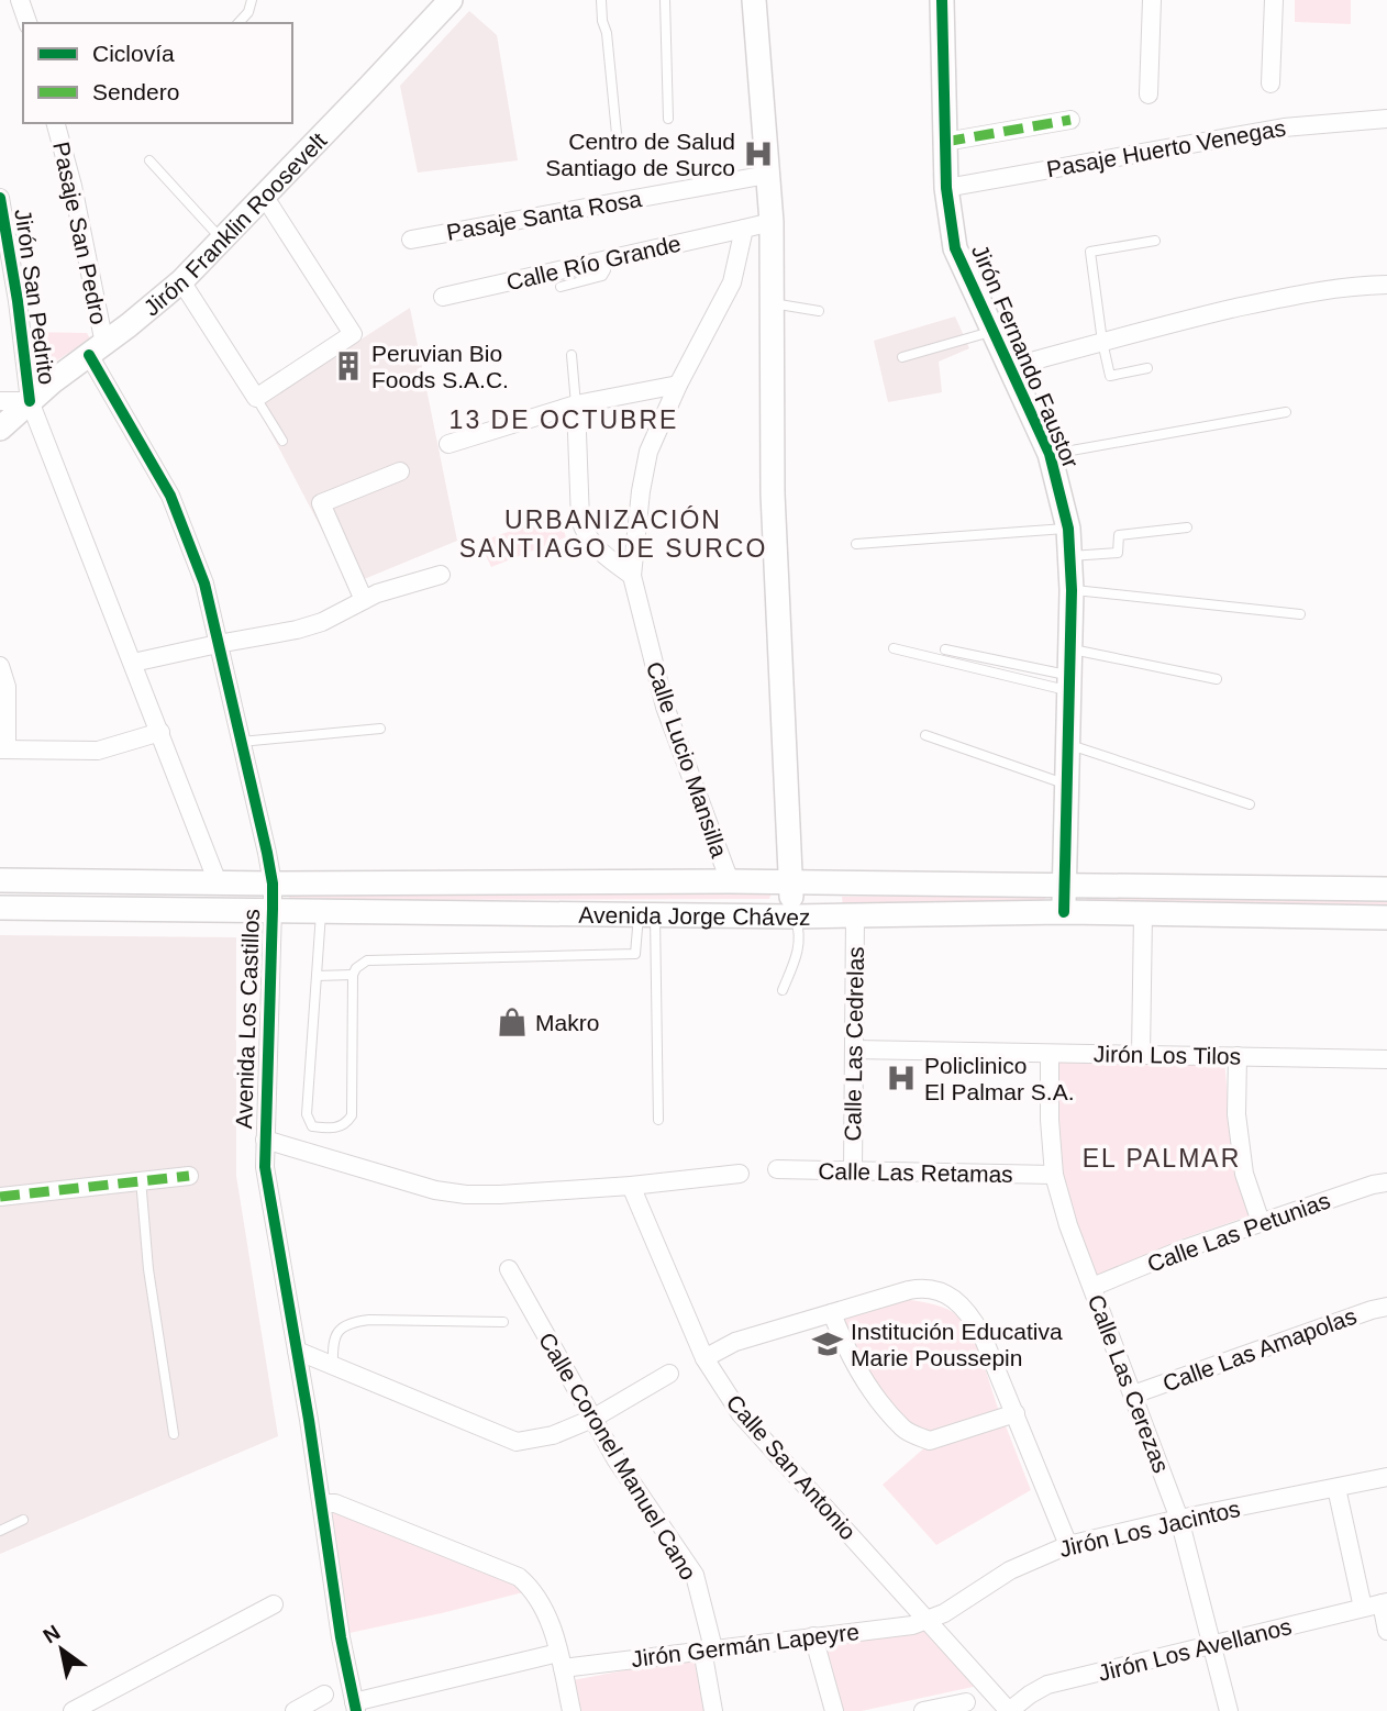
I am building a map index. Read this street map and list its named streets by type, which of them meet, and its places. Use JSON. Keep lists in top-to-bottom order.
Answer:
{
  "streets": {
    "main road": ["Jirón Franklin Roosevelt", "Jirón Fernando Faustor", "Avenida Jorge Chávez"],
    "street": [
      "Pasaje Huerto Venegas",
      "Pasaje Santa Rosa",
      "Pasaje San Pedro",
      "Calle Río Grande",
      "Jirón San Pedrito",
      "Calle Lucio Mansilla",
      "Avenida Los Castillos",
      "Calle Las Cedrelas",
      "Jirón Los Tilos",
      "Calle Las Retamas",
      "Calle Las Petunias",
      "Calle Las Amapolas",
      "Calle Las Cerezas",
      "Calle Coronel Manuel Cano",
      "Calle San Antonio",
      "Jirón Los Jacintos",
      "Jirón Germán Lapeyre",
      "Jirón Los Avellanos"
    ]
  },
  "crossings": [
    ["Pasaje Huerto Venegas", "Jirón Fernando Faustor"],
    ["Jirón Franklin Roosevelt", "Pasaje San Pedro"],
    ["Jirón Franklin Roosevelt", "Jirón San Pedrito"],
    ["Jirón Franklin Roosevelt", "Avenida Los Castillos"],
    ["Pasaje San Pedro", "Avenida Los Castillos"],
    ["Calle Río Grande", "Calle Lucio Mansilla"],
    ["Jirón San Pedrito", "Avenida Jorge Chávez"],
    ["Jirón Fernando Faustor", "Avenida Jorge Chávez"],
    ["Calle Lucio Mansilla", "Avenida Jorge Chávez"],
    ["Avenida Jorge Chávez", "Avenida Los Castillos"],
    ["Avenida Jorge Chávez", "Calle Las Cedrelas"],
    ["Avenida Los Castillos", "Jirón Germán Lapeyre"],
    ["Calle Las Cedrelas", "Jirón Los Tilos"],
    ["Calle Las Cedrelas", "Calle Las Retamas"],
    ["Jirón Los Tilos", "Calle Las Cerezas"],
    ["Calle Las Retamas", "Calle Las Cerezas"],
    ["Calle Las Petunias", "Calle Las Cerezas"],
    ["Calle Las Amapolas", "Calle Las Cerezas"],
    ["Calle Las Cerezas", "Jirón Los Jacintos"],
    ["Calle Las Cerezas", "Jirón Los Avellanos"],
    ["Calle Coronel Manuel Cano", "Jirón Germán Lapeyre"],
    ["Calle San Antonio", "Jirón Los Jacintos"],
    ["Calle San Antonio", "Jirón Germán Lapeyre"],
    ["Calle San Antonio", "Jirón Los Avellanos"],
    ["Jirón Los Jacintos", "Jirón Germán Lapeyre"]
  ],
  "districts": ["13 DE OCTUBRE", "URBANIZACIÓN SANTIAGO DE SURCO", "EL PALMAR"],
  "places": {
    "hospital": ["Centro de Salud Santiago de Surco", "Policlinico El Palmar S.A."],
    "building": ["Peruvian Bio Foods S.A.C."],
    "shop": ["Makro"],
    "school or university": ["Institución Educativa Marie Poussepin"]
  },
  "legend": ["Ciclovía", "Sendero"],
  "north": "top left"
}
